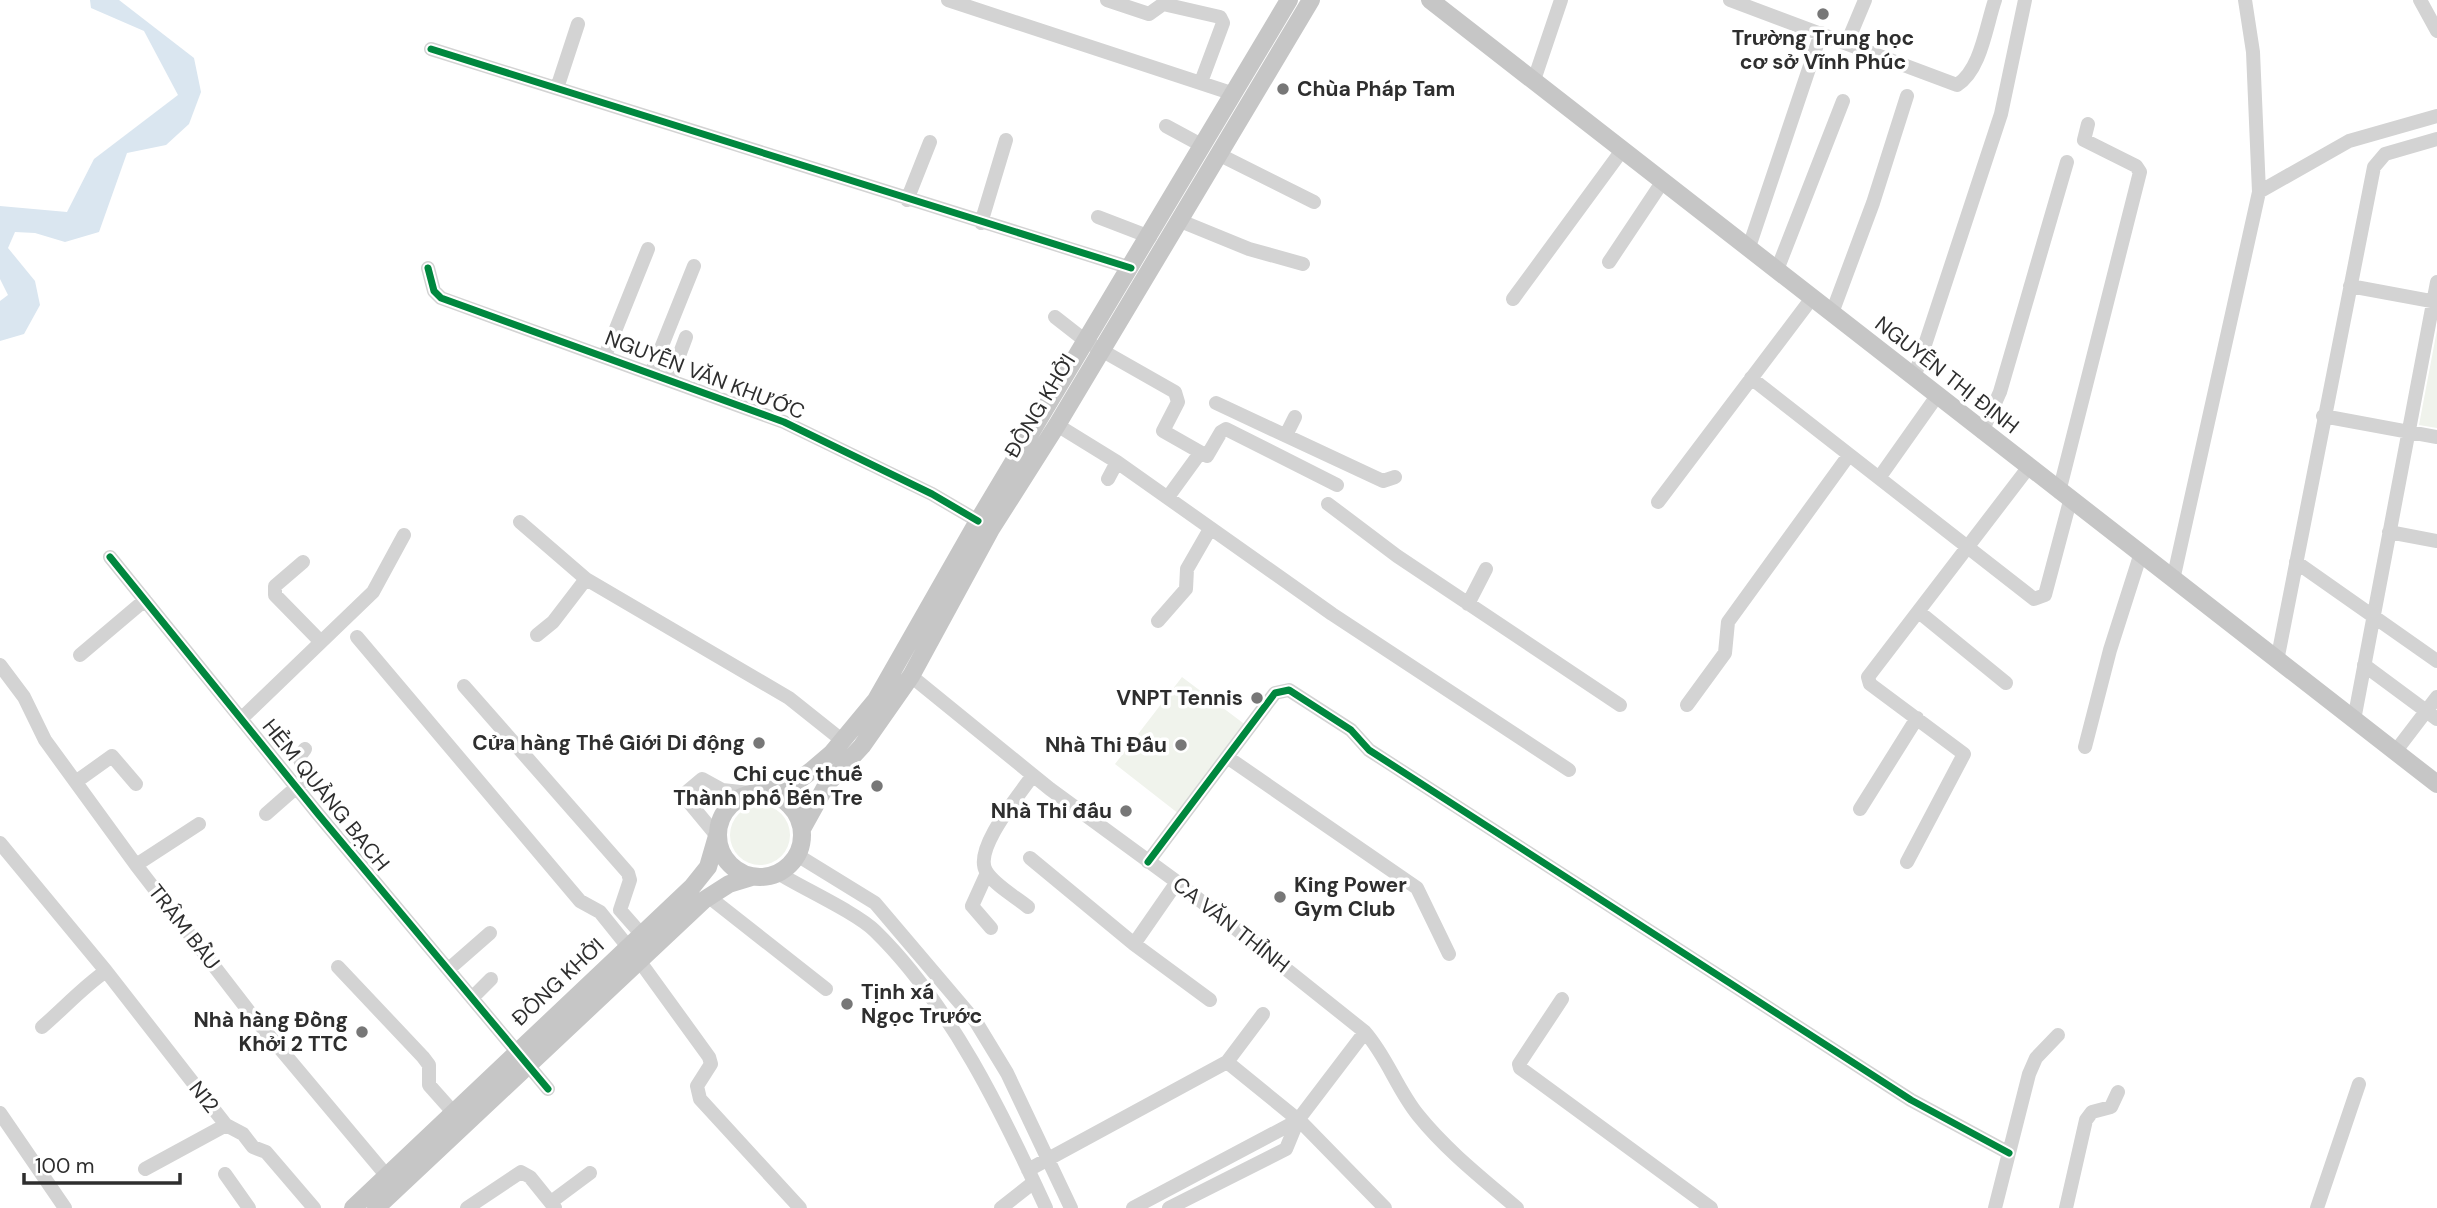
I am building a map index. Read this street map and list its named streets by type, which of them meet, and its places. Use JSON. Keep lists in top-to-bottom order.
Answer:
{
  "streets": {
    "main road": ["NGUYỄN THỊ ĐỊNH", "ĐỒNG KHỞI"],
    "street": [
      "NGUYỄN VĂN KHƯỚC",
      "HẺM QUẢNG BẠCH",
      "CA VĂN THỈNH",
      "TRÂM BẦU",
      "N12"
    ]
  },
  "crossings": [
    ["NGUYỄN VĂN KHƯỚC", "ĐỒNG KHỞI"],
    ["ĐỒNG KHỞI", "HẺM QUẢNG BẠCH"],
    ["ĐỒNG KHỞI", "CA VĂN THỈNH"],
    ["ĐỒNG KHỞI", "TRÂM BẦU"]
  ],
  "places": [
    "Trường Trung học cơ sở Vĩnh Phúc",
    "Chùa Pháp Tam",
    "VNPT Tennis",
    "Cửa hàng Thế Giới Di động",
    "Nhà Thi Đấu",
    "Chi cục thuế Thành phố Bến Tre",
    "Nhà Thi đấu",
    "King Power Gym Club",
    "Tịnh xá Ngọc Trước",
    "Nhà hàng Đồng Khởi 2 TTC"
  ],
  "scale_bar": "100 m"
}
